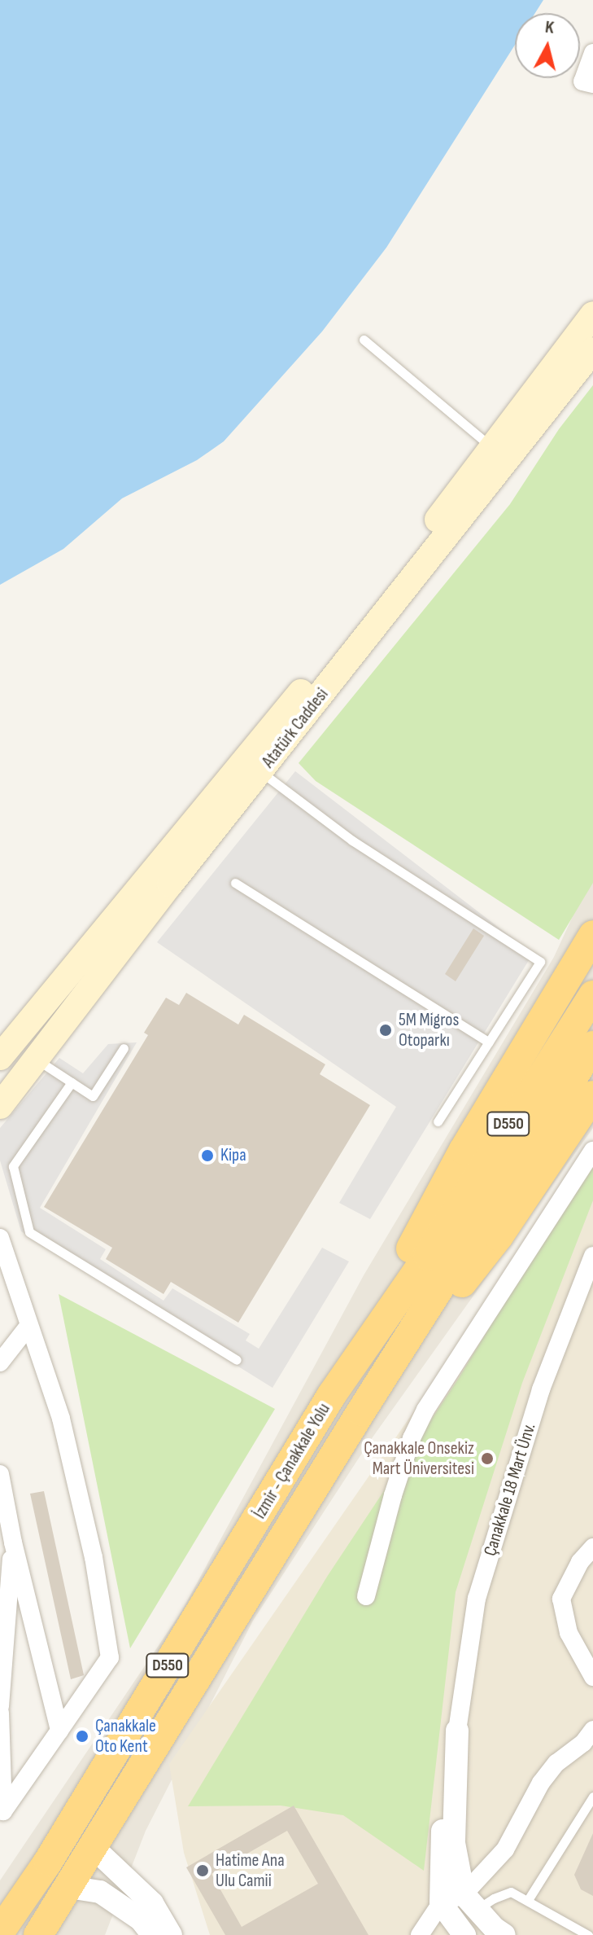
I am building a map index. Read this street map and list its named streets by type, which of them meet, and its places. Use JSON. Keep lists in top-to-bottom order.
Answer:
{
  "streets": {
    "highway": ["D550", "İzmir - Çanakkale Yolu"],
    "main road": ["Atatürk Caddesi"],
    "street": ["Çanakkale 18 Mart Ünv."]
  },
  "places": [
    "5M Migros Otoparkı",
    "Kipa",
    "Çanakkale Onsekiz Mart Üniversitesi",
    "Çanakkale Oto Kent",
    "Hatime Ana Ulu Camii"
  ],
  "north": "top"
}
